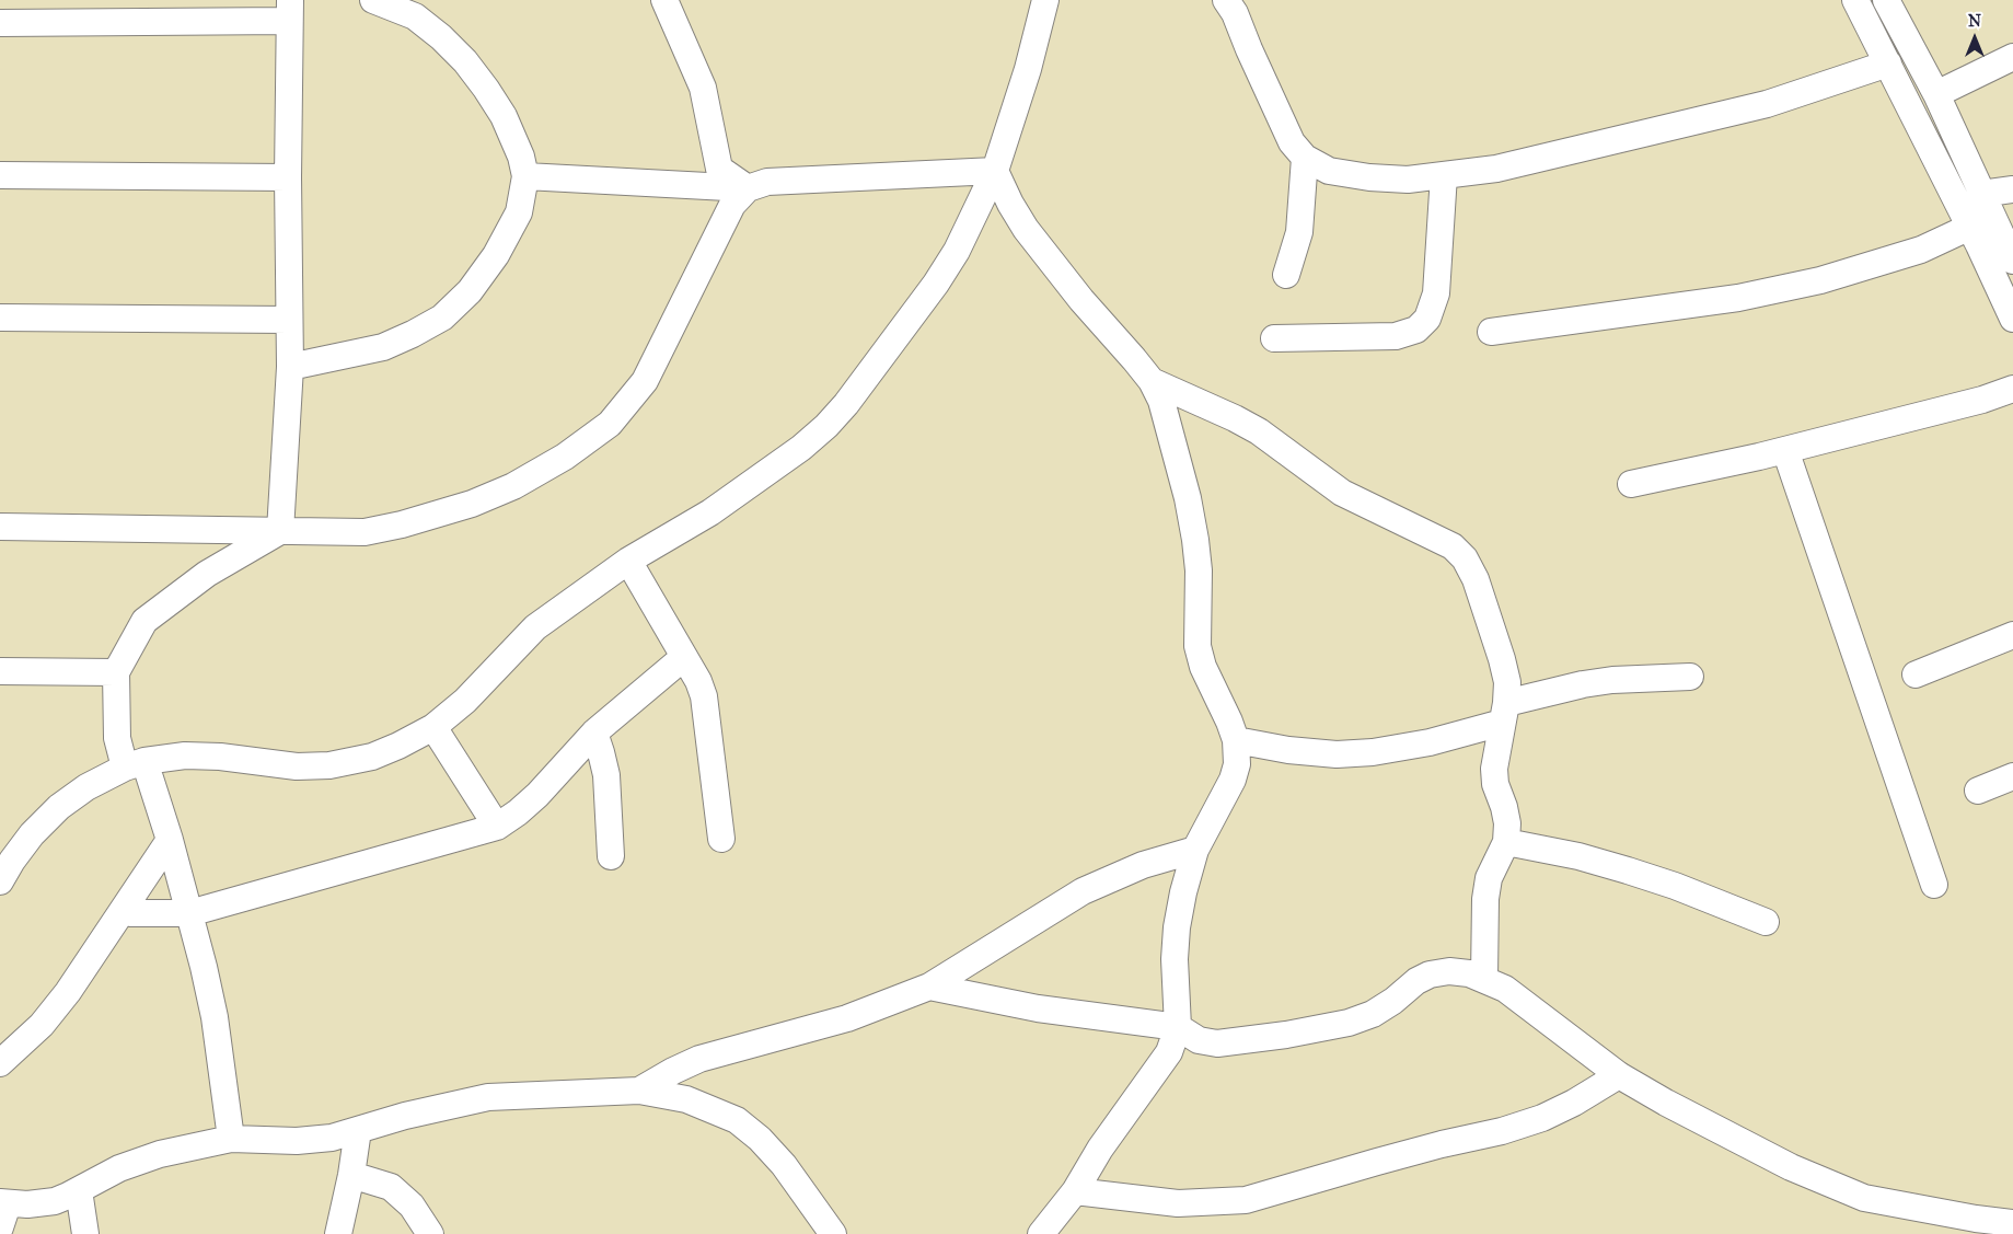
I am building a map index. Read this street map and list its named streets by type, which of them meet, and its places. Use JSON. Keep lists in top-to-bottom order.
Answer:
{
  "north": "top"
}
